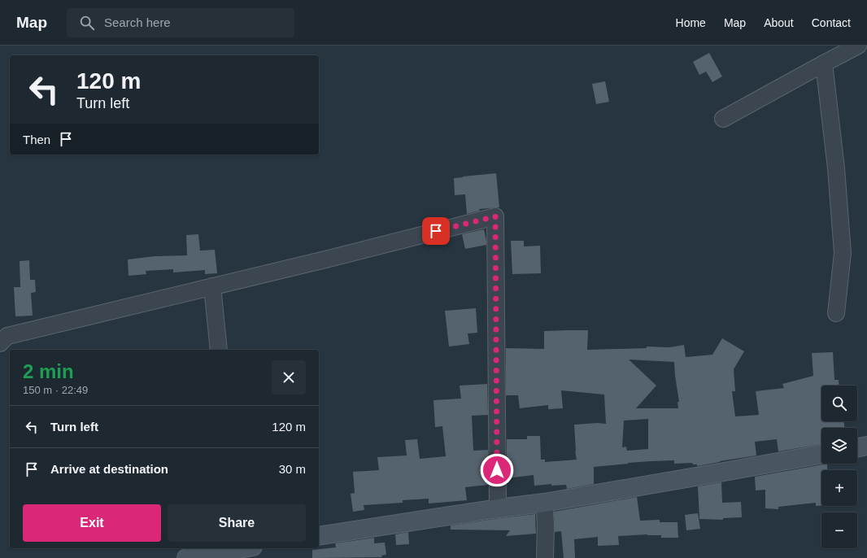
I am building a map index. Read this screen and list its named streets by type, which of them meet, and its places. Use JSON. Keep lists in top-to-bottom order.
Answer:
{
  "page": {
    "header": "Map",
    "search": "Search here",
    "nav": [
      "Home",
      "Map",
      "About",
      "Contact"
    ],
    "turn": ["120 m", "Turn left"],
    "then": "Then",
    "heading": ["2 min", "150 m · 22:49"],
    "map_buttons": ["+", "−"],
    "list": [
      {
        "name": "Turn left",
        "value": "120 m"
      },
      {
        "name": "Arrive at destination",
        "value": "30 m"
      }
    ],
    "buttons": ["Exit", "Share"]
  }
}
